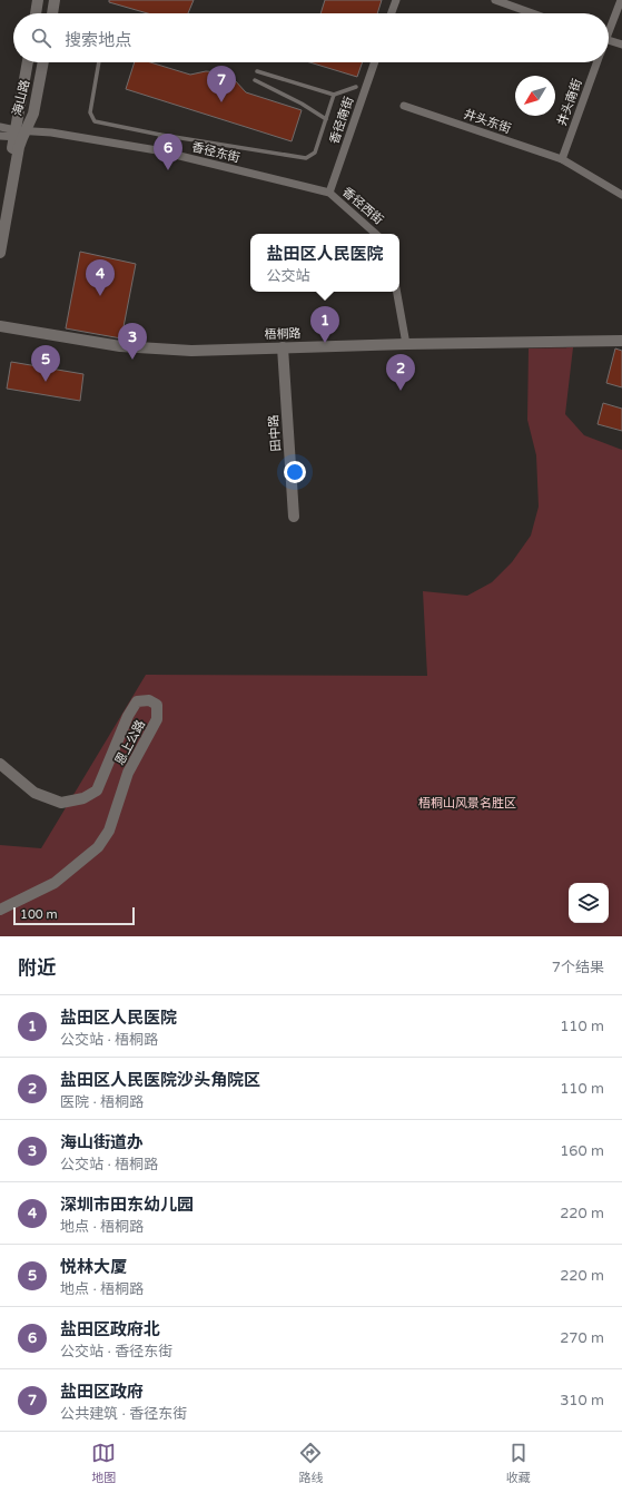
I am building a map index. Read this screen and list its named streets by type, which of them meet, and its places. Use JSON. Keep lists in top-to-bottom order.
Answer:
{
  "streets": {
    "street": [
      "海山路",
      "井头南街",
      "香径南街",
      "井头东街",
      "香径东街",
      "香径西街",
      "梧桐路",
      "田中路",
      "恩上公路"
    ]
  },
  "crossings": [
    ["海山路", "香径东街"],
    ["井头南街", "井头东街"],
    ["香径南街", "香径东街"],
    ["香径南街", "香径西街"],
    ["香径东街", "香径西街"],
    ["梧桐路", "田中路"]
  ],
  "parks": ["梧桐山风景名胜区"],
  "scale_bar": "100 m",
  "north": "bottom left",
  "page": {
    "search": "搜索地点",
    "pins": [
      "7",
      "6",
      "4",
      "1",
      "3",
      "5",
      "2"
    ],
    "popup": ["盐田区人民医院", "公交站"],
    "scale": "100 m",
    "heading": ["附近", "7个结果"],
    "list": [
      {
        "mark": "1",
        "name": "盐田区人民医院",
        "note": "公交站 · 梧桐路",
        "value": "110 m"
      },
      {
        "mark": "2",
        "name": "盐田区人民医院沙头角院区",
        "note": "医院 · 梧桐路",
        "value": "110 m"
      },
      {
        "mark": "3",
        "name": "海山街道办",
        "note": "公交站 · 梧桐路",
        "value": "160 m"
      },
      {
        "mark": "4",
        "name": "深圳市田东幼儿园",
        "note": "地点 · 梧桐路",
        "value": "220 m"
      },
      {
        "mark": "5",
        "name": "悦林大厦",
        "note": "地点 · 梧桐路",
        "value": "220 m"
      },
      {
        "mark": "6",
        "name": "盐田区政府北",
        "note": "公交站 · 香径东街",
        "value": "270 m"
      },
      {
        "mark": "7",
        "name": "盐田区政府",
        "note": "公共建筑 · 香径东街",
        "value": "310 m"
      }
    ],
    "nav": ["地图", "路线", "收藏"]
  }
}
